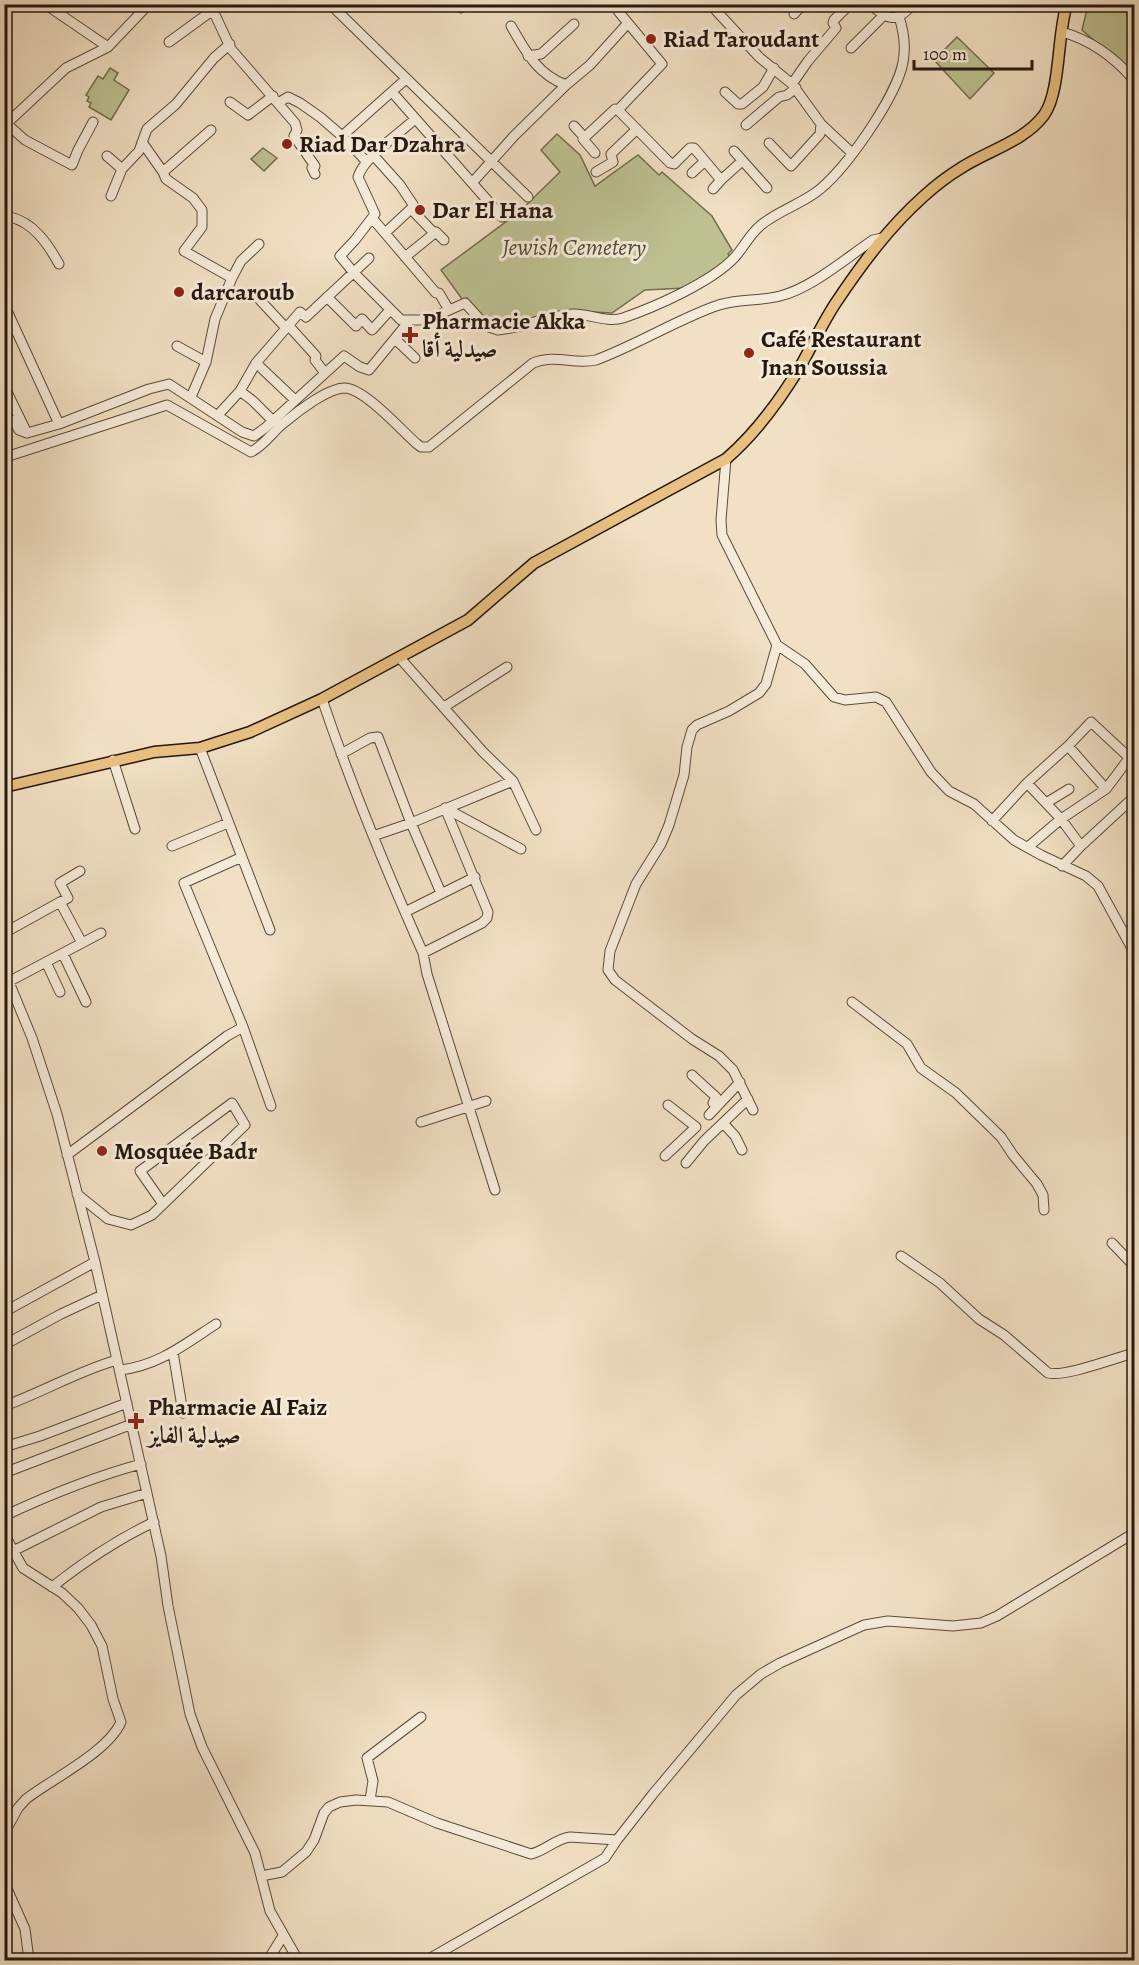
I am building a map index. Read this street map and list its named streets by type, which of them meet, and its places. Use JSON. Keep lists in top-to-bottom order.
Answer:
{
  "parks": ["Jewish Cemetery"],
  "places": {
    "other": [
      "Riad Taroudant",
      "Riad Dar Dzahra",
      "Dar El Hana",
      "darcaroub",
      "Café Restaurant Jnan Soussia",
      "Mosquée Badr"
    ],
    "health": ["Pharmacie Akka صيدلية أقا", "Pharmacie Al Faiz صيدلية الفايز"]
  },
  "scale_bar": "100 m"
}
